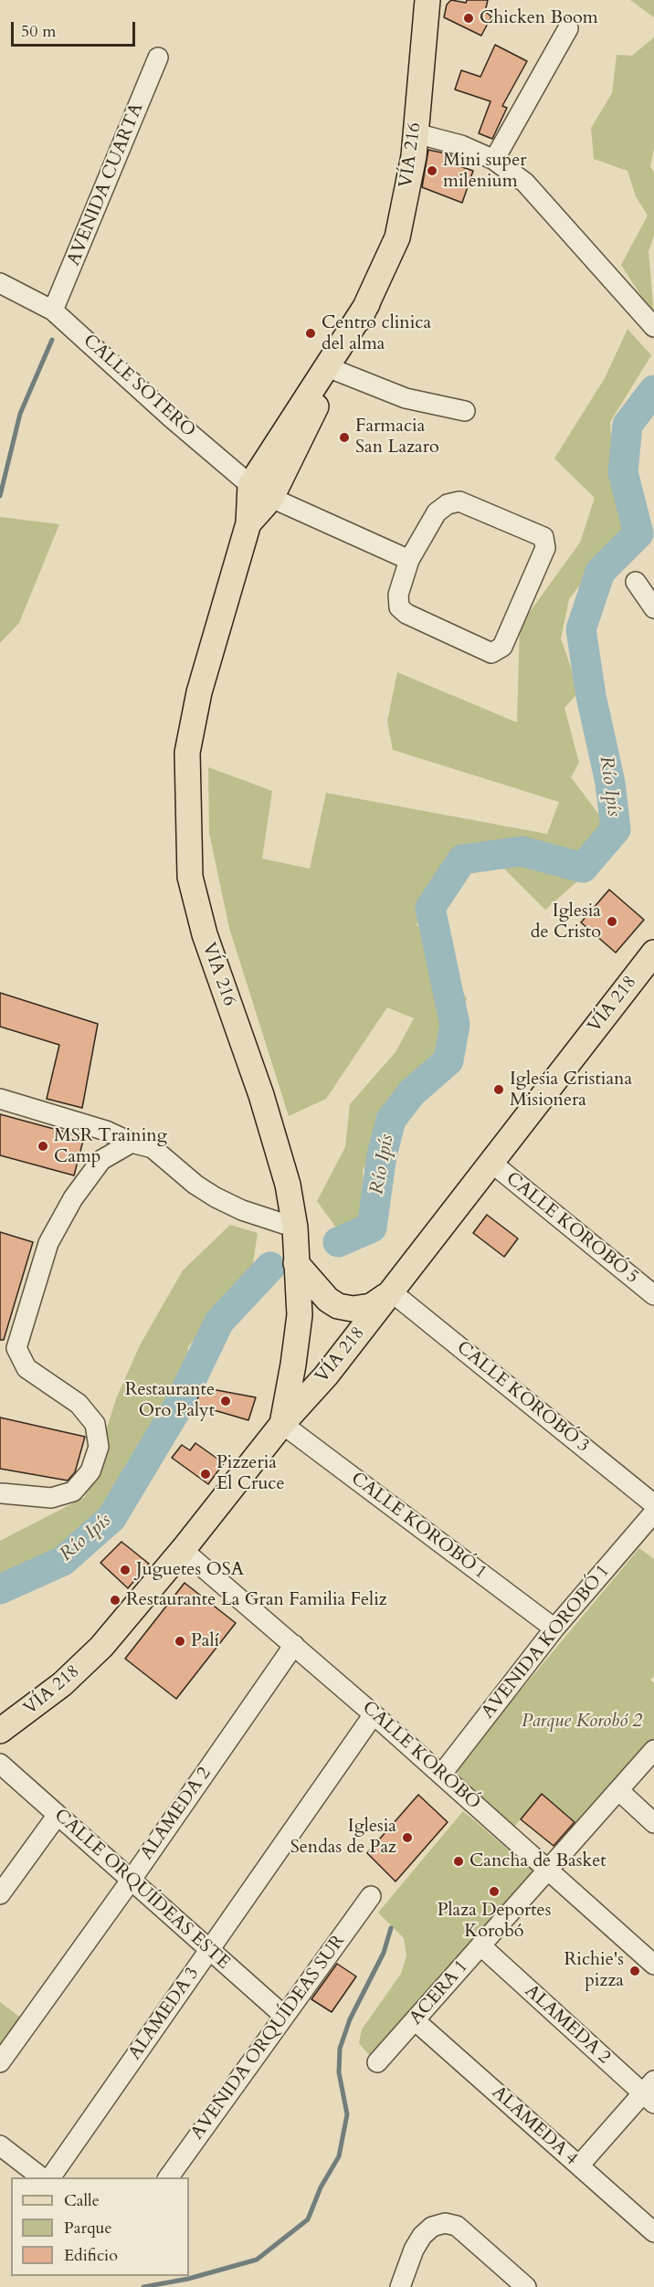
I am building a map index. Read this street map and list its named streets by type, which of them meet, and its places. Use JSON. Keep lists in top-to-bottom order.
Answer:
{
  "streets": {
    "main road": ["VÍA 216", "VÍA 218"],
    "street": [
      "AVENIDA CUARTA",
      "CALLE SOTERO",
      "CALLE KOROBÓ 5",
      "CALLE KOROBÓ 3",
      "CALLE KOROBÓ 1",
      "AVENIDA KOROBÓ 1",
      "CALLE KOROBÓ",
      "ALAMEDA 2",
      "CALLE ORQUÍDEAS ESTE",
      "ACERA 1",
      "ALAMEDA 3",
      "AVENIDA ORQUÍDEAS SUR",
      "ALAMEDA 4"
    ]
  },
  "crossings": [
    ["VÍA 216", "CALLE SOTERO"],
    ["VÍA 216", "VÍA 218"],
    ["VÍA 216", "CALLE KOROBÓ 1"],
    ["AVENIDA CUARTA", "CALLE SOTERO"],
    ["VÍA 218", "CALLE KOROBÓ 5"],
    ["VÍA 218", "CALLE KOROBÓ 3"],
    ["VÍA 218", "CALLE KOROBÓ 1"],
    ["VÍA 218", "CALLE KOROBÓ"],
    ["CALLE KOROBÓ 1", "AVENIDA KOROBÓ 1"],
    ["AVENIDA KOROBÓ 1", "CALLE KOROBÓ"],
    ["CALLE KOROBÓ", "ALAMEDA 2"],
    ["CALLE KOROBÓ", "ACERA 1"],
    ["CALLE KOROBÓ", "ALAMEDA 3"],
    ["ALAMEDA 2", "CALLE ORQUÍDEAS ESTE"],
    ["ALAMEDA 2", "ACERA 1"],
    ["CALLE ORQUÍDEAS ESTE", "ALAMEDA 3"],
    ["CALLE ORQUÍDEAS ESTE", "AVENIDA ORQUÍDEAS SUR"],
    ["ACERA 1", "ALAMEDA 4"]
  ],
  "water": ["Río Ipís"],
  "parks": ["Parque Korobó 2"],
  "places": [
    "Chicken Boom",
    "Mini super milenium",
    "Centro clinica del alma",
    "Farmacia San Lazaro",
    "Iglesia de Cristo",
    "Iglesia Cristiana Misionera",
    "MSR Training Camp",
    "Restaurante Oro Palyt",
    "Pizzeria El Cruce",
    "Juguetes OSA",
    "Restaurante La Gran Familia Feliz",
    "Palí",
    "Iglesia Sendas de Paz",
    "Cancha de Basket",
    "Plaza Deportes Korobó",
    "Richie's pizza"
  ],
  "legend": ["Calle", "Parque", "Edificio"],
  "scale_bar": "50 m"
}
